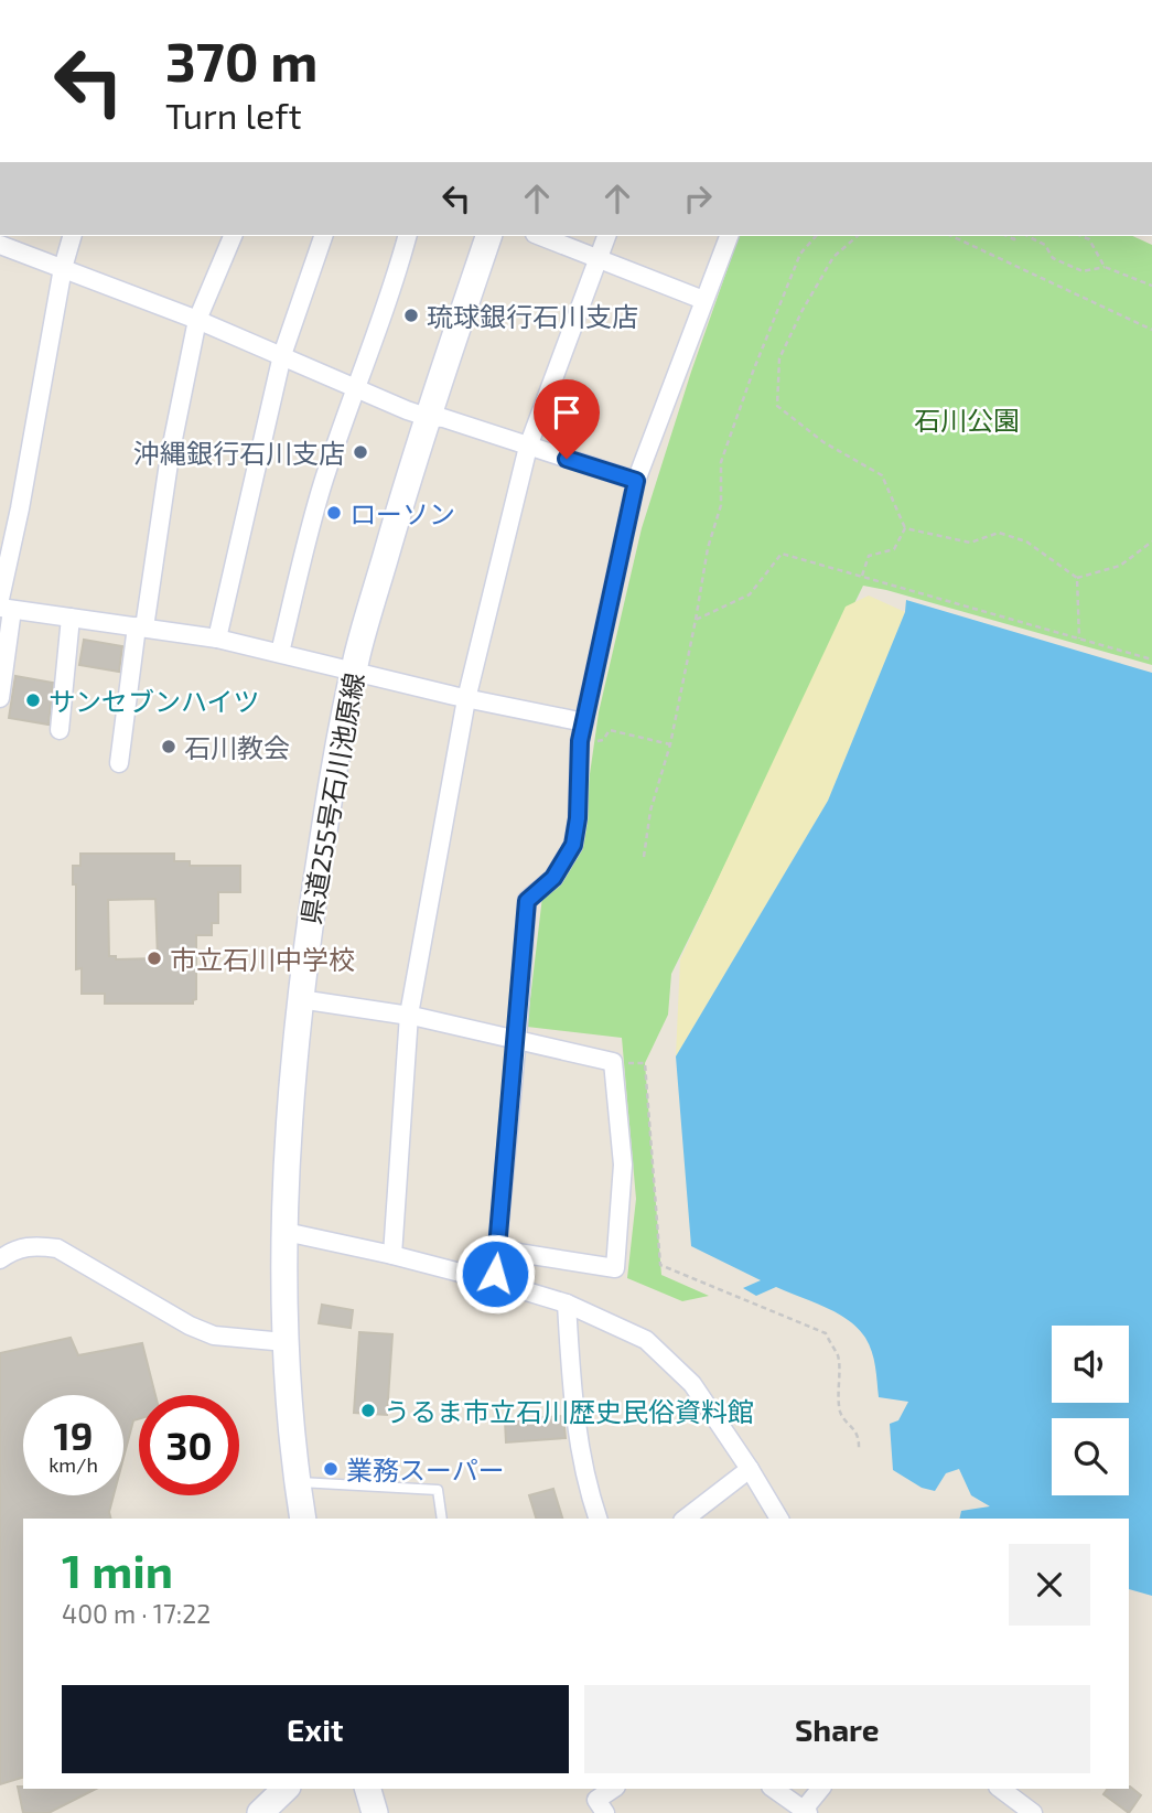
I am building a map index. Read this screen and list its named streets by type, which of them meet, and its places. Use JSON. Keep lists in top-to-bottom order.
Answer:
{
  "streets": {
    "main road": ["県道255号石川池原線"]
  },
  "parks": ["石川公園"],
  "places": [
    "琉球銀行石川支店",
    "沖縄銀行石川支店",
    "ローソン",
    "サンセブンハイツ",
    "石川教会",
    "市立石川中学校",
    "うるま市立石川歴史民俗資料館",
    "業務スーパー"
  ],
  "page": {
    "turn": ["370 m", "Turn left"],
    "speed": "19 km/h",
    "limit": "30",
    "heading": ["1 min", "400 m · 17:22"],
    "buttons": ["Exit", "Share"]
  }
}
